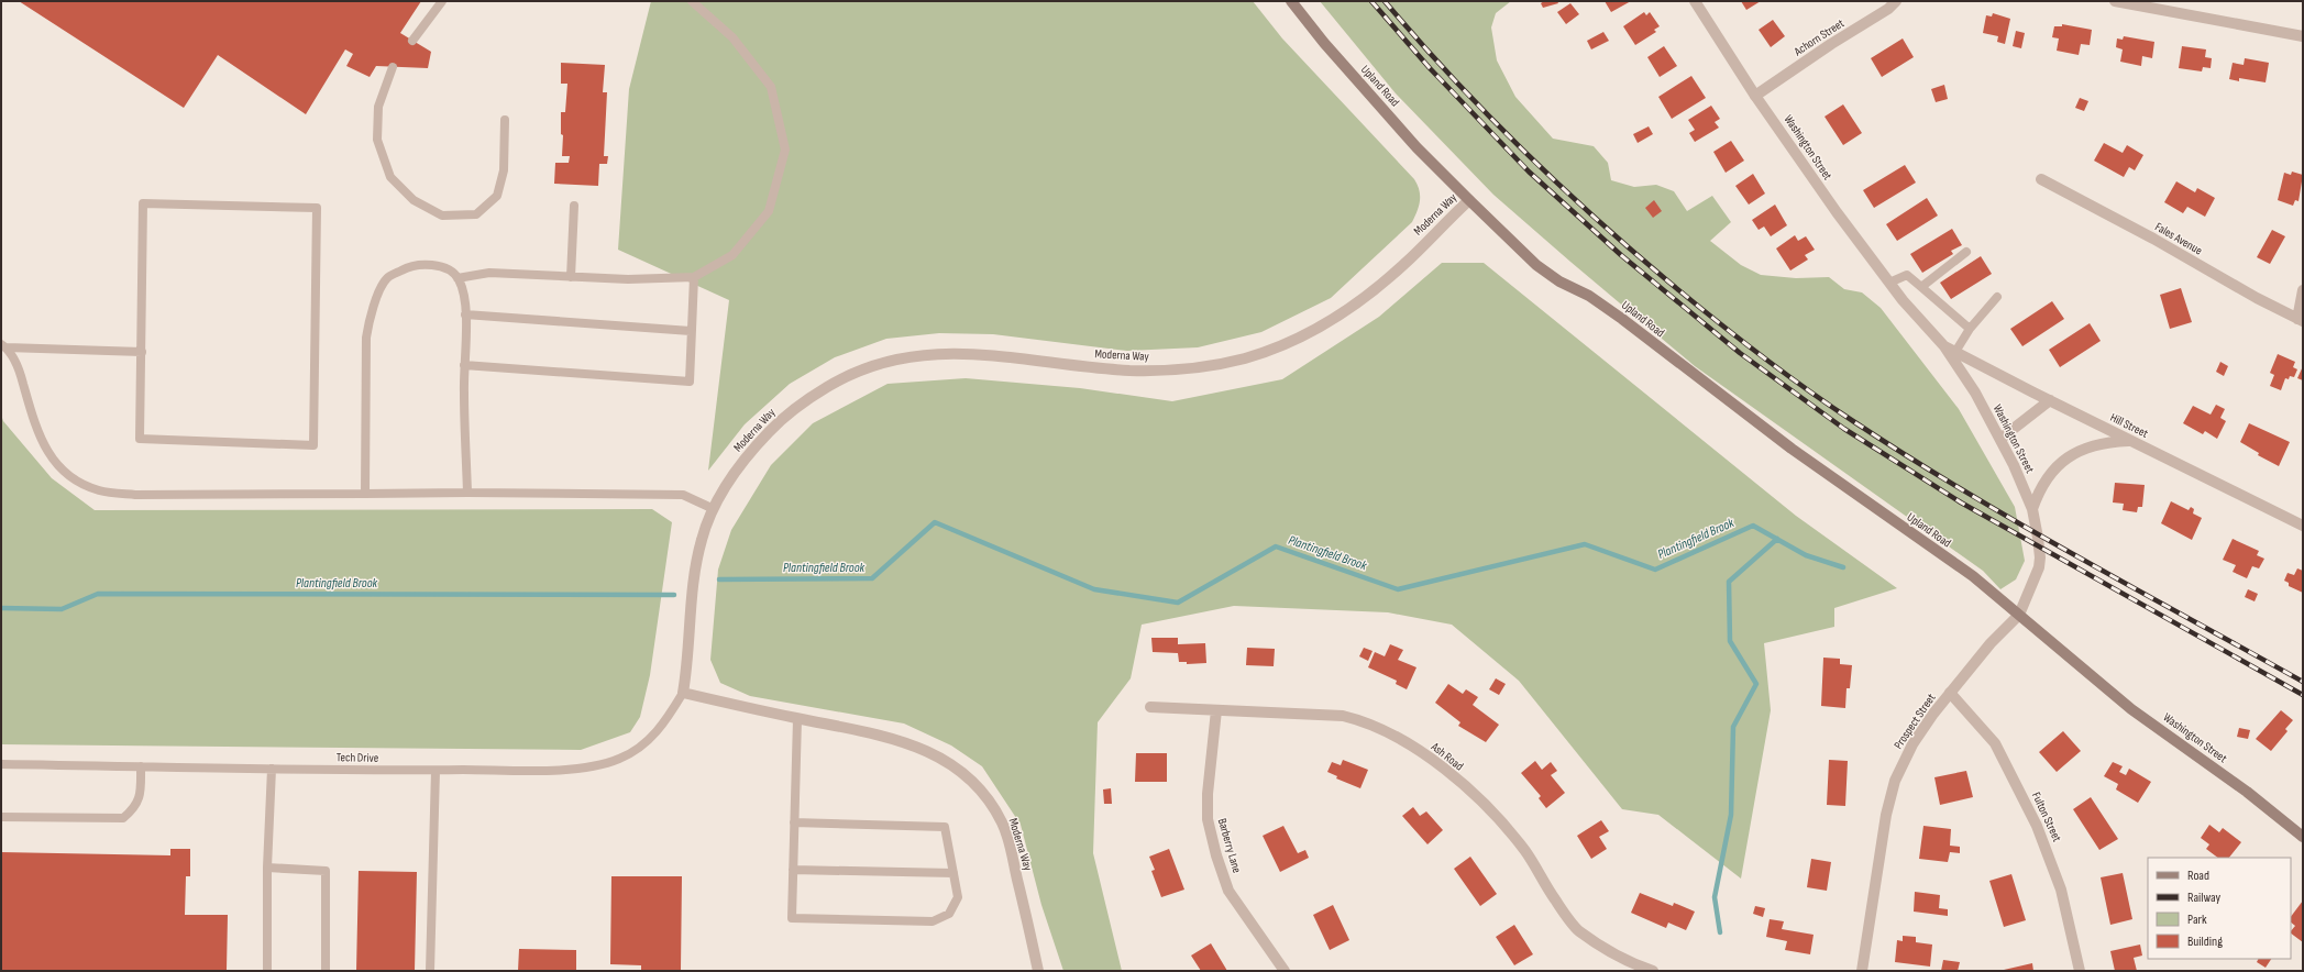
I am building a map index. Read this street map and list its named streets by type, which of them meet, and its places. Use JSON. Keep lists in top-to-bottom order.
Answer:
{
  "streets": {
    "main road": ["Upland Road", "Washington Street"],
    "street": [
      "Achorn Street",
      "Moderna Way",
      "Fales Avenue",
      "Hill Street",
      "Prospect Street",
      "Ash Road",
      "Fulton Street",
      "Barberry Lane"
    ],
    "lane": ["Tech Drive"]
  },
  "crossings": [
    ["Achorn Street", "Washington Street"],
    ["Upland Road", "Washington Street"],
    ["Upland Road", "Moderna Way"],
    ["Upland Road", "Prospect Street"],
    ["Washington Street", "Hill Street"],
    ["Washington Street", "Prospect Street"],
    ["Moderna Way", "Tech Drive"],
    ["Prospect Street", "Fulton Street"],
    ["Ash Road", "Barberry Lane"]
  ],
  "water": ["Plantingfield Brook"],
  "legend": [
    "Road",
    "Railway",
    "Park",
    "Building"
  ]
}
